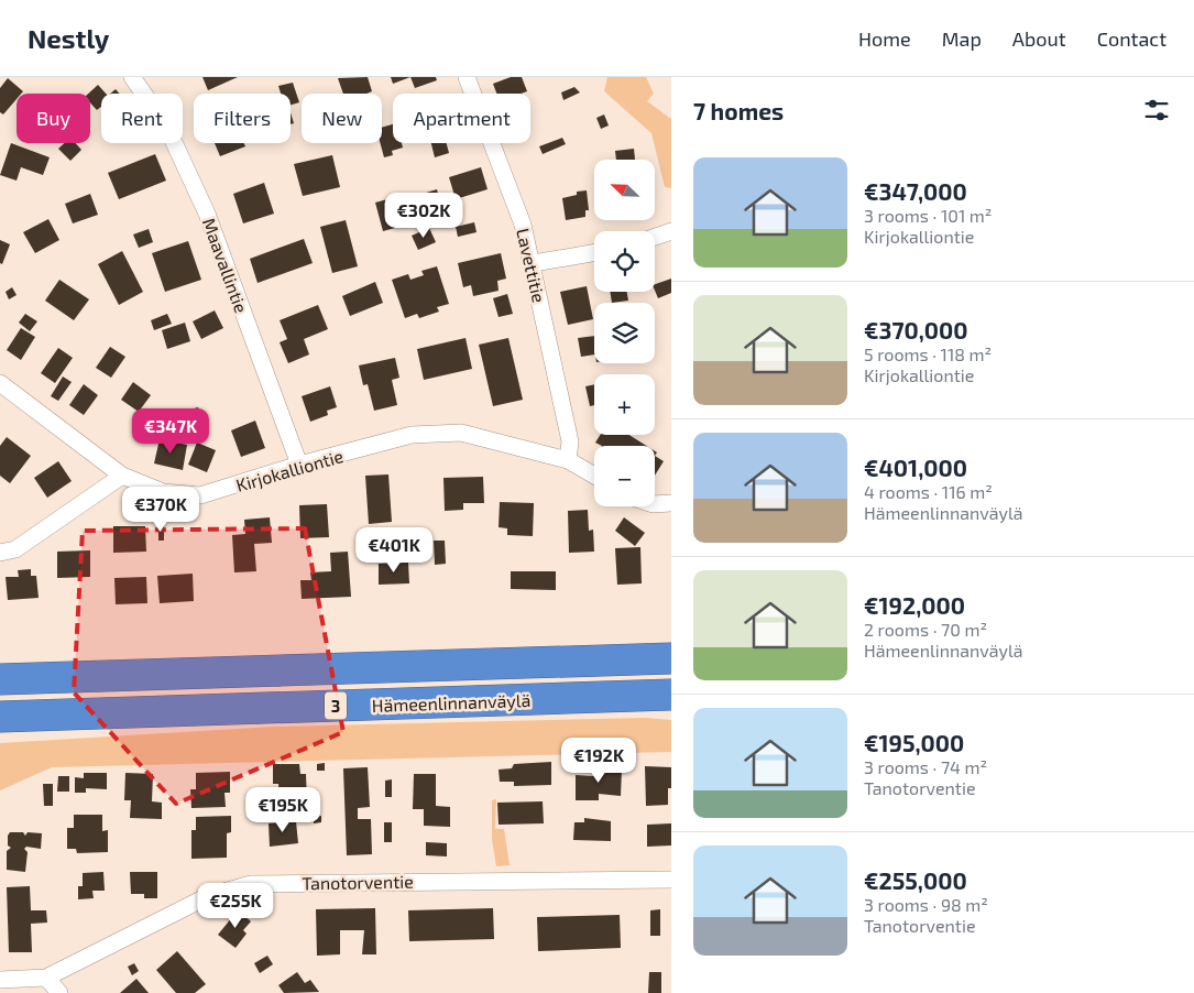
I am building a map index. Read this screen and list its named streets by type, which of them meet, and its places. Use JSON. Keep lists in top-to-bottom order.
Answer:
{
  "streets": {
    "highway": ["Hämeenlinnanväylä", "3"],
    "street": [
      "Maavallintie",
      "Lavettitie",
      "Kirjokalliontie",
      "Tanotorventie"
    ]
  },
  "crossings": [
    ["Maavallintie", "Kirjokalliontie"],
    ["Lavettitie", "Kirjokalliontie"]
  ],
  "north": "top left",
  "page": {
    "header": "Nestly",
    "nav": [
      "Home",
      "Map",
      "About",
      "Contact"
    ],
    "heading": "7 homes",
    "chip": [
      "Buy",
      "Rent",
      "Filters",
      "New",
      "Apartment"
    ],
    "list": [
      {
        "name": "€347,000",
        "note": "3 rooms · 101 m² · Kirjokalliontie"
      },
      {
        "name": "€370,000",
        "note": "5 rooms · 118 m² · Kirjokalliontie"
      },
      {
        "name": "€401,000",
        "note": "4 rooms · 116 m² · Hämeenlinnanväylä"
      },
      {
        "name": "€192,000",
        "note": "2 rooms · 70 m² · Hämeenlinnanväylä"
      },
      {
        "name": "€195,000",
        "note": "3 rooms · 74 m² · Tanotorventie"
      },
      {
        "name": "€255,000",
        "note": "3 rooms · 98 m² · Tanotorventie"
      }
    ],
    "map_buttons": ["+", "−"],
    "price": [
      "€302K",
      "€347K",
      "€370K",
      "€401K",
      "€192K",
      "€195K",
      "€255K"
    ]
  }
}
